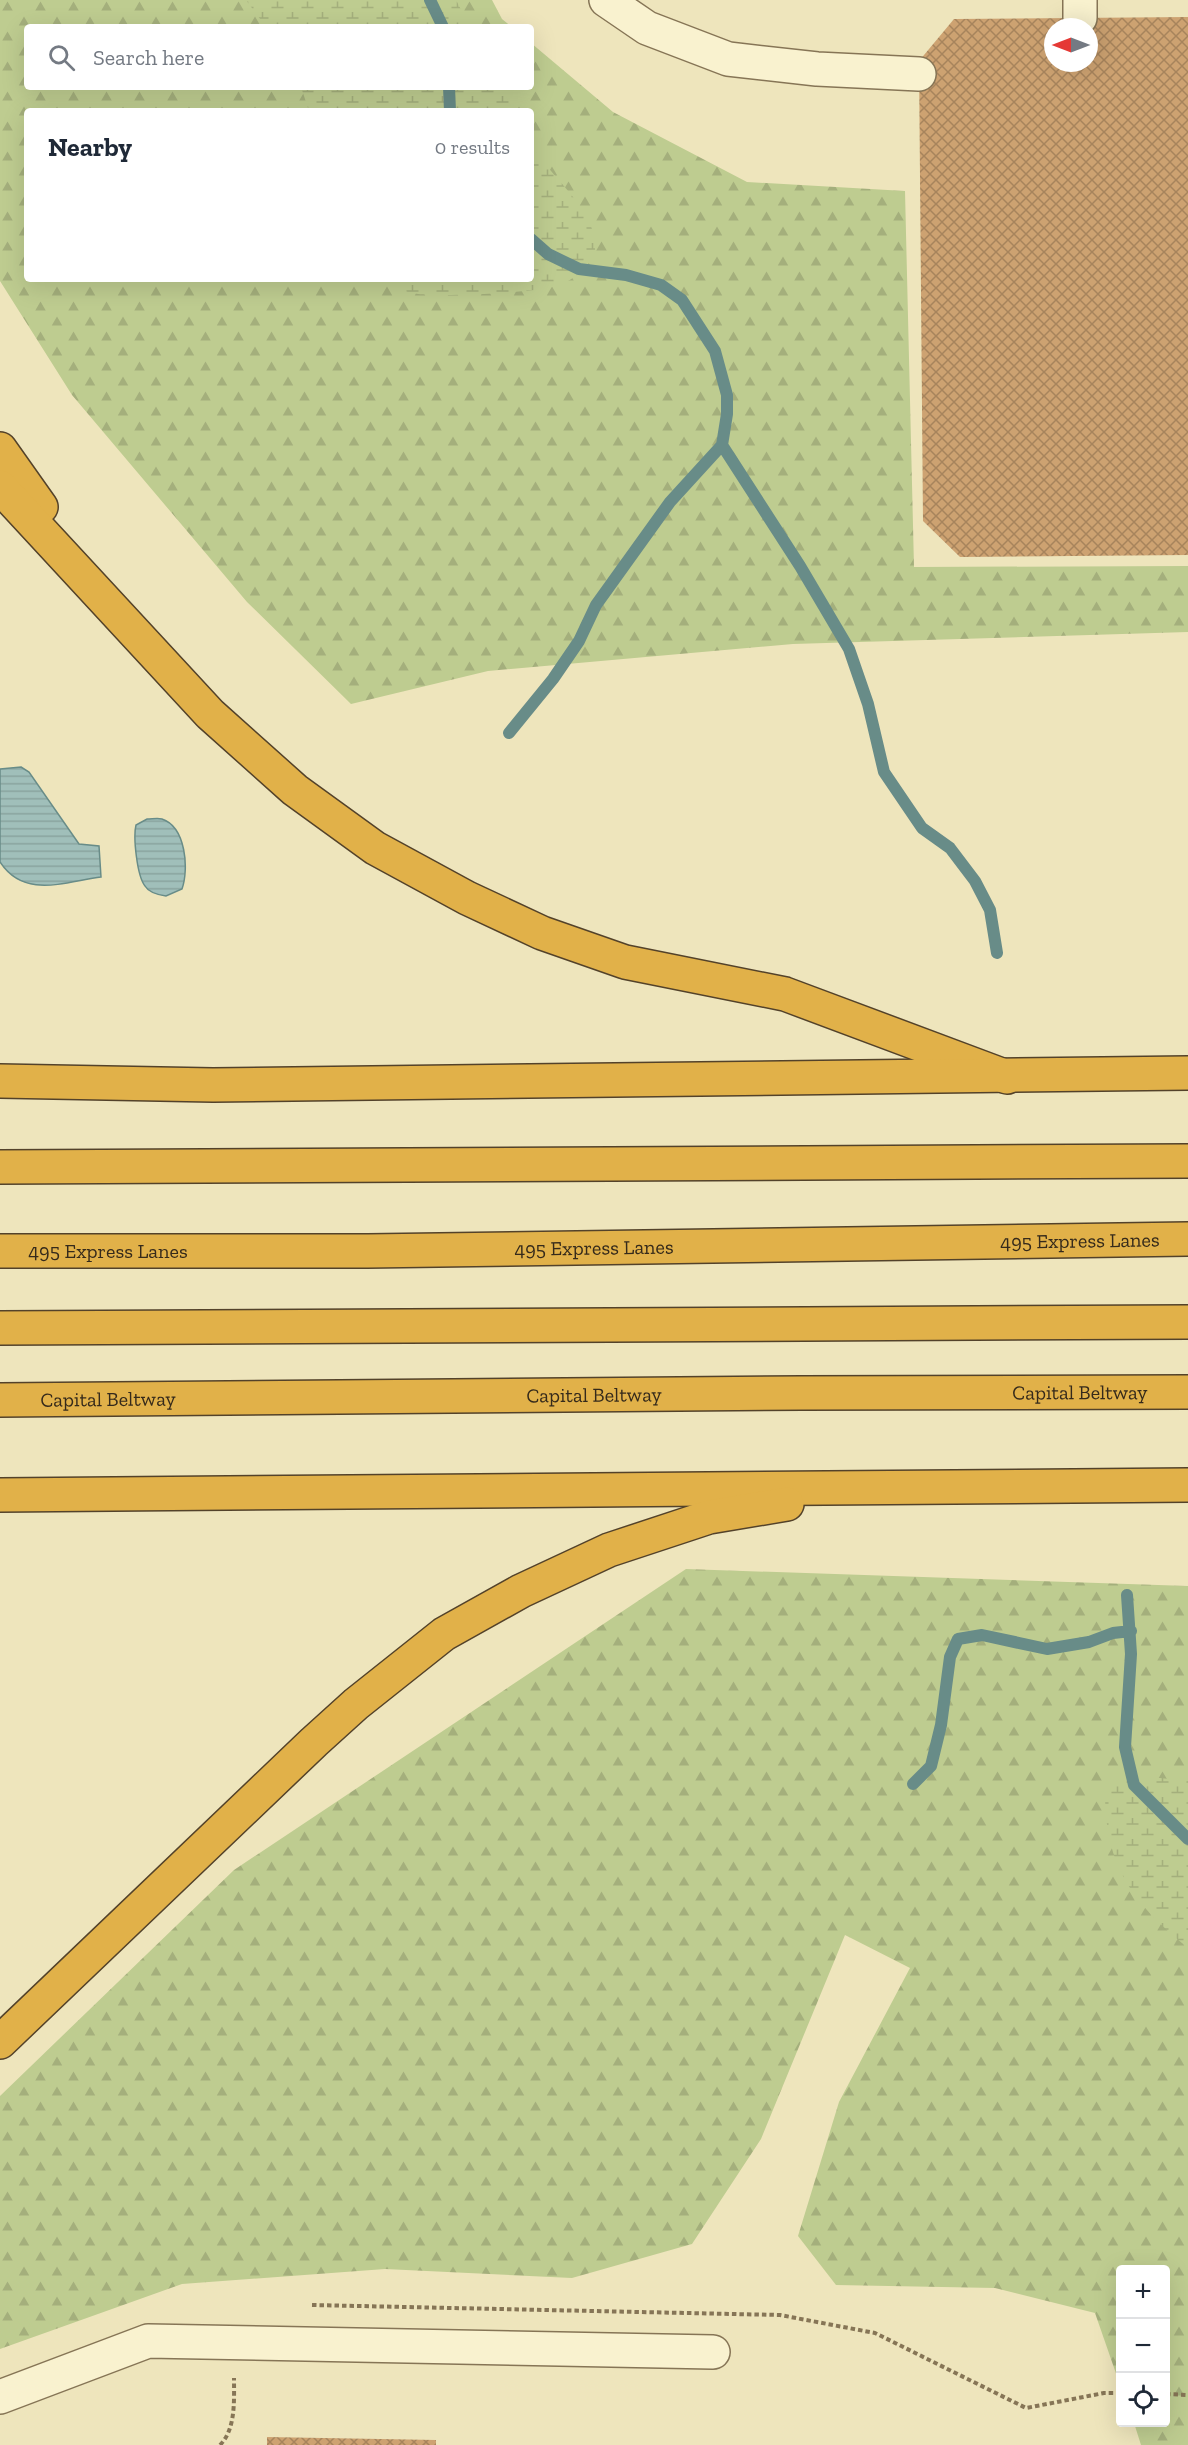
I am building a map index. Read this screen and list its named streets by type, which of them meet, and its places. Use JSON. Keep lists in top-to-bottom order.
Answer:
{
  "streets": {
    "highway": ["495 Express Lanes", "Capital Beltway"]
  },
  "north": "left",
  "page": {
    "search": "Search here",
    "heading": ["Nearby", "0 results"],
    "map_buttons": ["+", "−"]
  }
}
